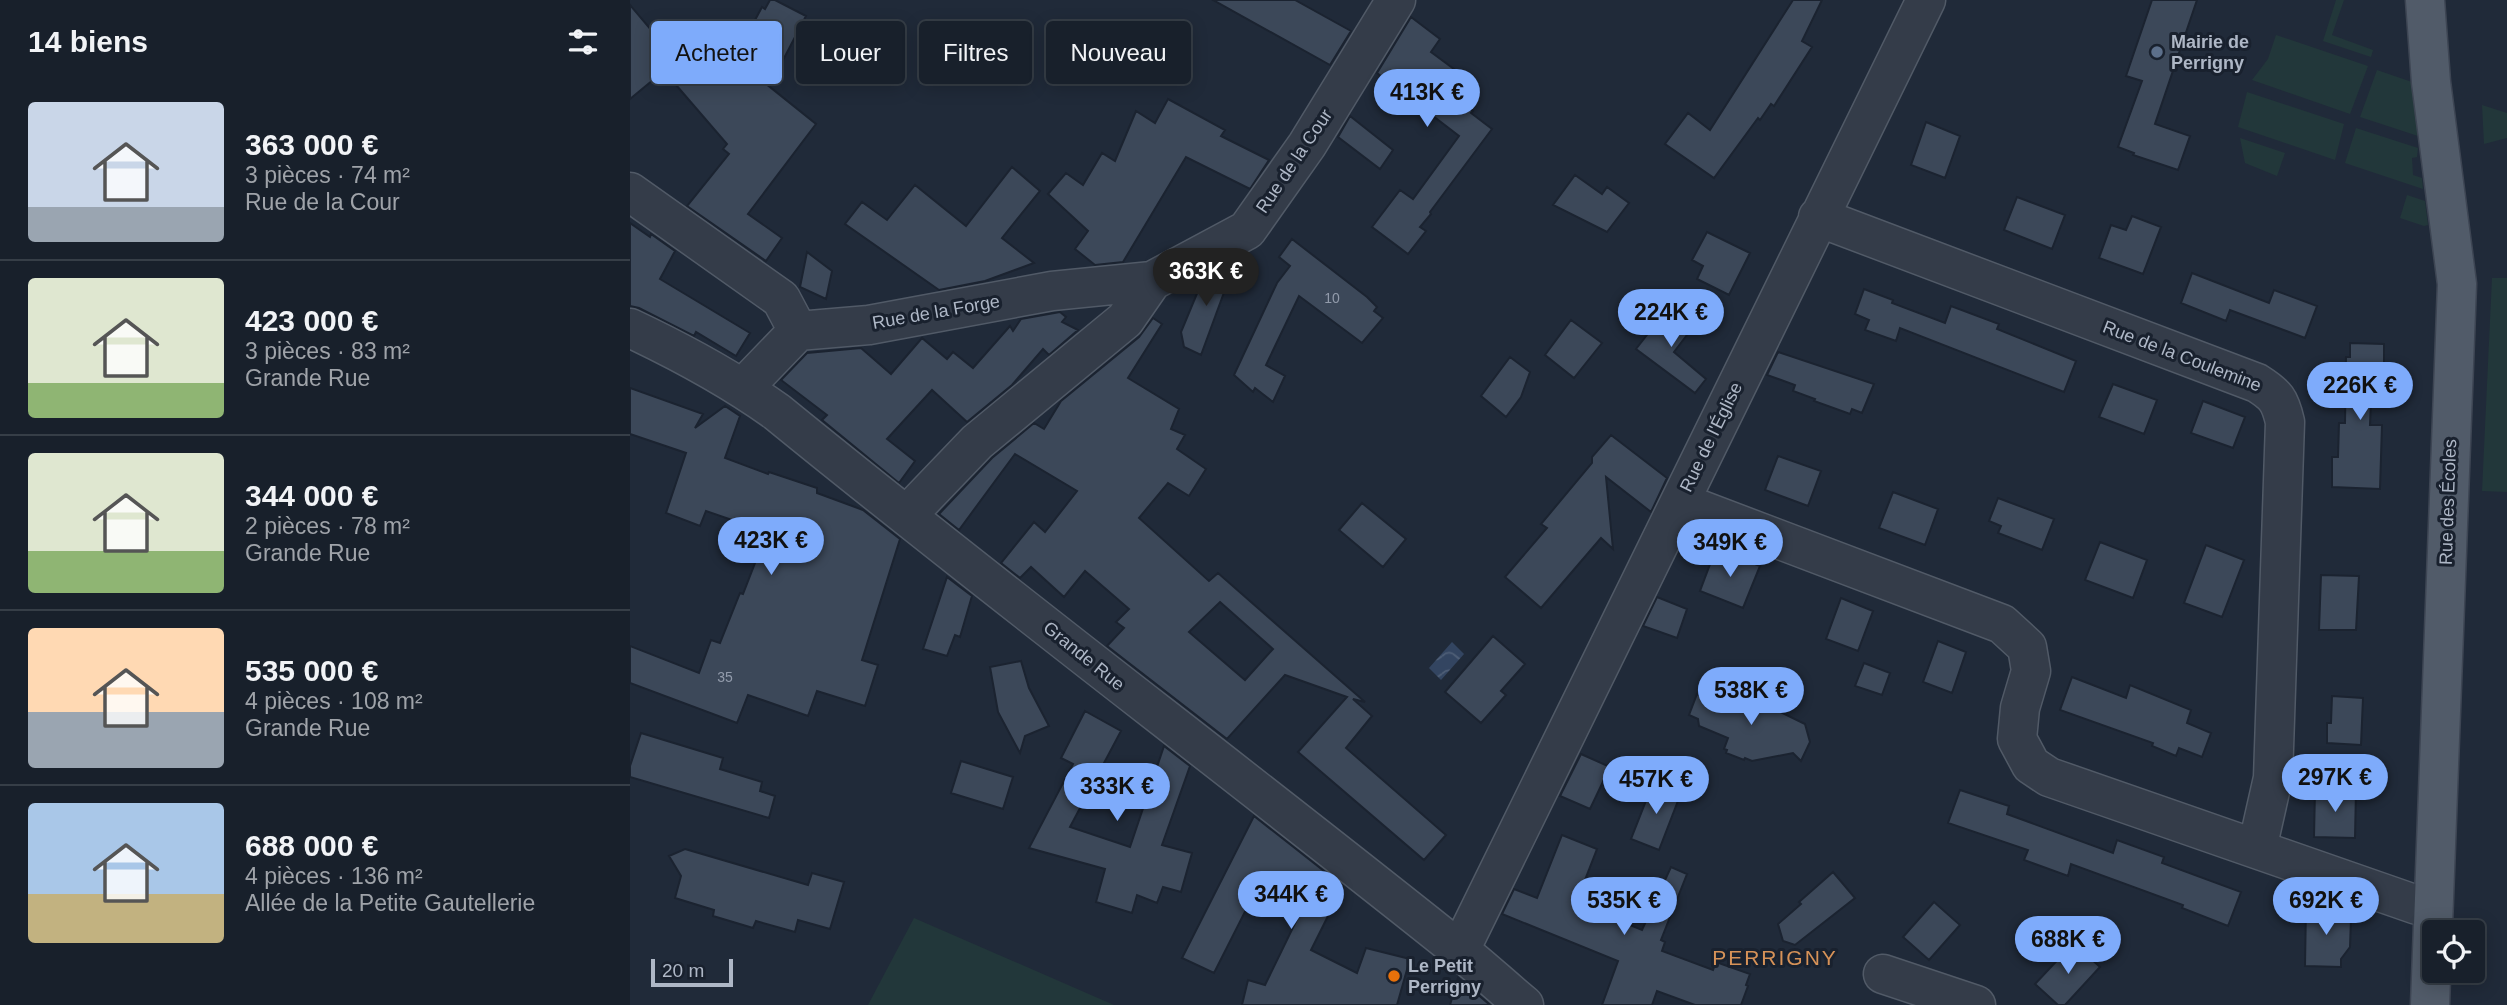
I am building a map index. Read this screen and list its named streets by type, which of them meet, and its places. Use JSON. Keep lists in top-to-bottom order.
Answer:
{
  "streets": {
    "main road": ["Rue des Écoles"],
    "street": [
      "Rue de la Cour",
      "Rue de la Forge",
      "Rue de la Coulemine",
      "Rue de l'Église",
      "Grande Rue"
    ]
  },
  "crossings": [
    ["Rue de la Cour", "Rue de la Forge"],
    ["Rue de la Coulemine", "Rue de l'Église"],
    ["Rue de l'Église", "Grande Rue"]
  ],
  "districts": ["PERRIGNY"],
  "places": ["Mairie de Perrigny", "Le Petit Perrigny"],
  "house_numbers": ["10", "35"],
  "scale_bar": "20 m",
  "page": {
    "heading": "14 biens",
    "chip": [
      "Acheter",
      "Louer",
      "Filtres",
      "Nouveau"
    ],
    "price": [
      "413K €",
      "363K €",
      "224K €",
      "226K €",
      "423K €",
      "349K €",
      "538K €",
      "297K €",
      "457K €",
      "333K €",
      "344K €",
      "535K €",
      "692K €",
      "688K €"
    ],
    "list": [
      {
        "name": "363 000 €",
        "note": "3 pièces · 74 m² · Rue de la Cour"
      },
      {
        "name": "423 000 €",
        "note": "3 pièces · 83 m² · Grande Rue"
      },
      {
        "name": "344 000 €",
        "note": "2 pièces · 78 m² · Grande Rue"
      },
      {
        "name": "535 000 €",
        "note": "4 pièces · 108 m² · Grande Rue"
      },
      {
        "name": "688 000 €",
        "note": "4 pièces · 136 m² · Allée de la Petite Gautellerie"
      }
    ],
    "scale": "20 m"
  }
}
